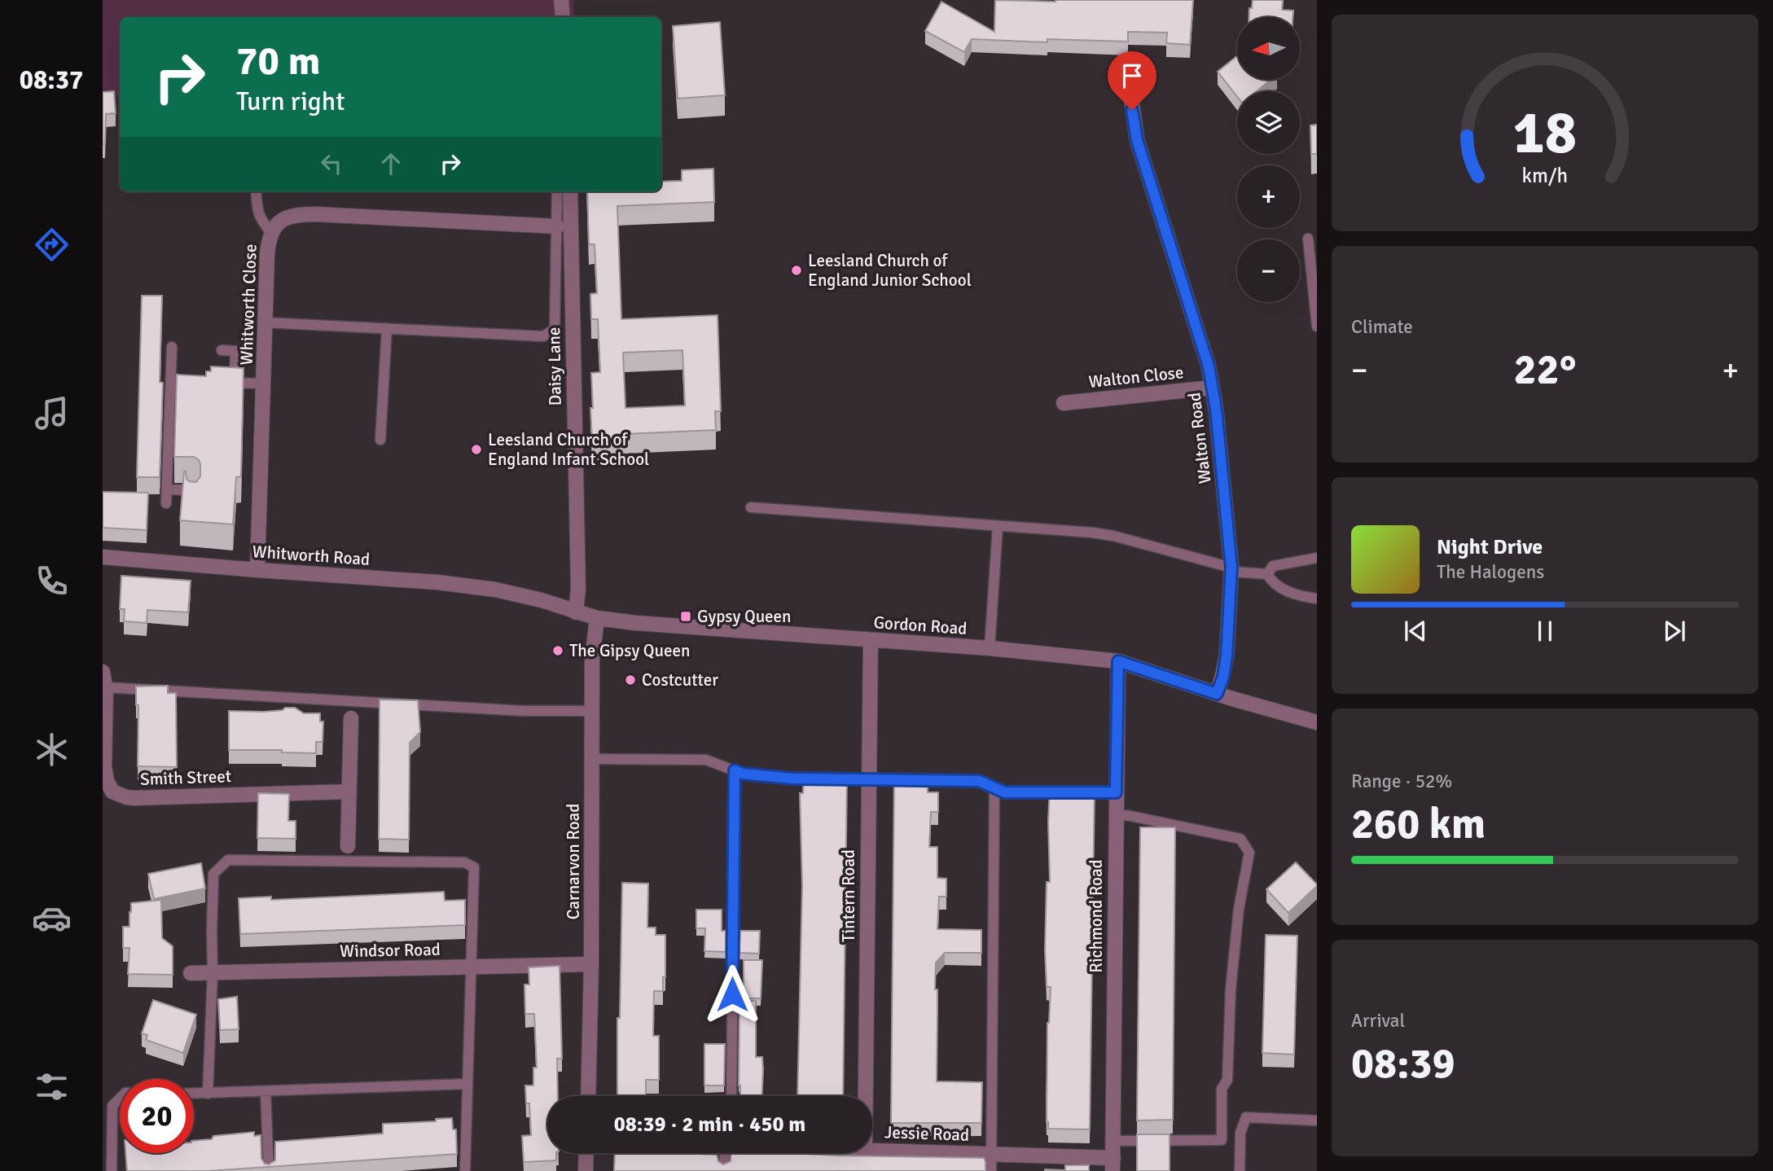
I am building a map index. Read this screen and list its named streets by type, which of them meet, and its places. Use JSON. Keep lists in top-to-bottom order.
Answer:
{
  "streets": {
    "street": [
      "Whitworth Close",
      "Daisy Lane",
      "Walton Close",
      "Walton Road",
      "Whitworth Road",
      "Gordon Road",
      "Smith Street",
      "Carnarvon Road",
      "Tintern Road",
      "Richmond Road",
      "Windsor Road",
      "Jessie Road"
    ]
  },
  "crossings": [
    ["Whitworth Close", "Whitworth Road"],
    ["Daisy Lane", "Gordon Road"],
    ["Walton Close", "Walton Road"],
    ["Walton Road", "Gordon Road"],
    ["Whitworth Road", "Gordon Road"],
    ["Gordon Road", "Carnarvon Road"],
    ["Gordon Road", "Tintern Road"],
    ["Gordon Road", "Richmond Road"],
    ["Carnarvon Road", "Windsor Road"],
    ["Richmond Road", "Jessie Road"]
  ],
  "places": {
    "other": [
      "Leesland Church of England Junior School",
      "Leesland Church of England Infant School",
      "The Gipsy Queen",
      "Costcutter"
    ],
    "transit": ["Gypsy Queen"]
  },
  "north": "left",
  "page": {
    "tabs": "08:37",
    "map_buttons": ["+", "−"],
    "turn": ["70 m", "Turn right"],
    "tile": [
      "Climate",
      ["Range · 52%", "260 km"],
      ["Arrival", "08:39"]
    ],
    "heat": ["−", "22°", "+"],
    "song": ["Night Drive", "The Halogens"],
    "limit": "20",
    "trip": "08:39 · 2 min · 450 m",
    "gauge": ["18", "km/h"]
  }
}
